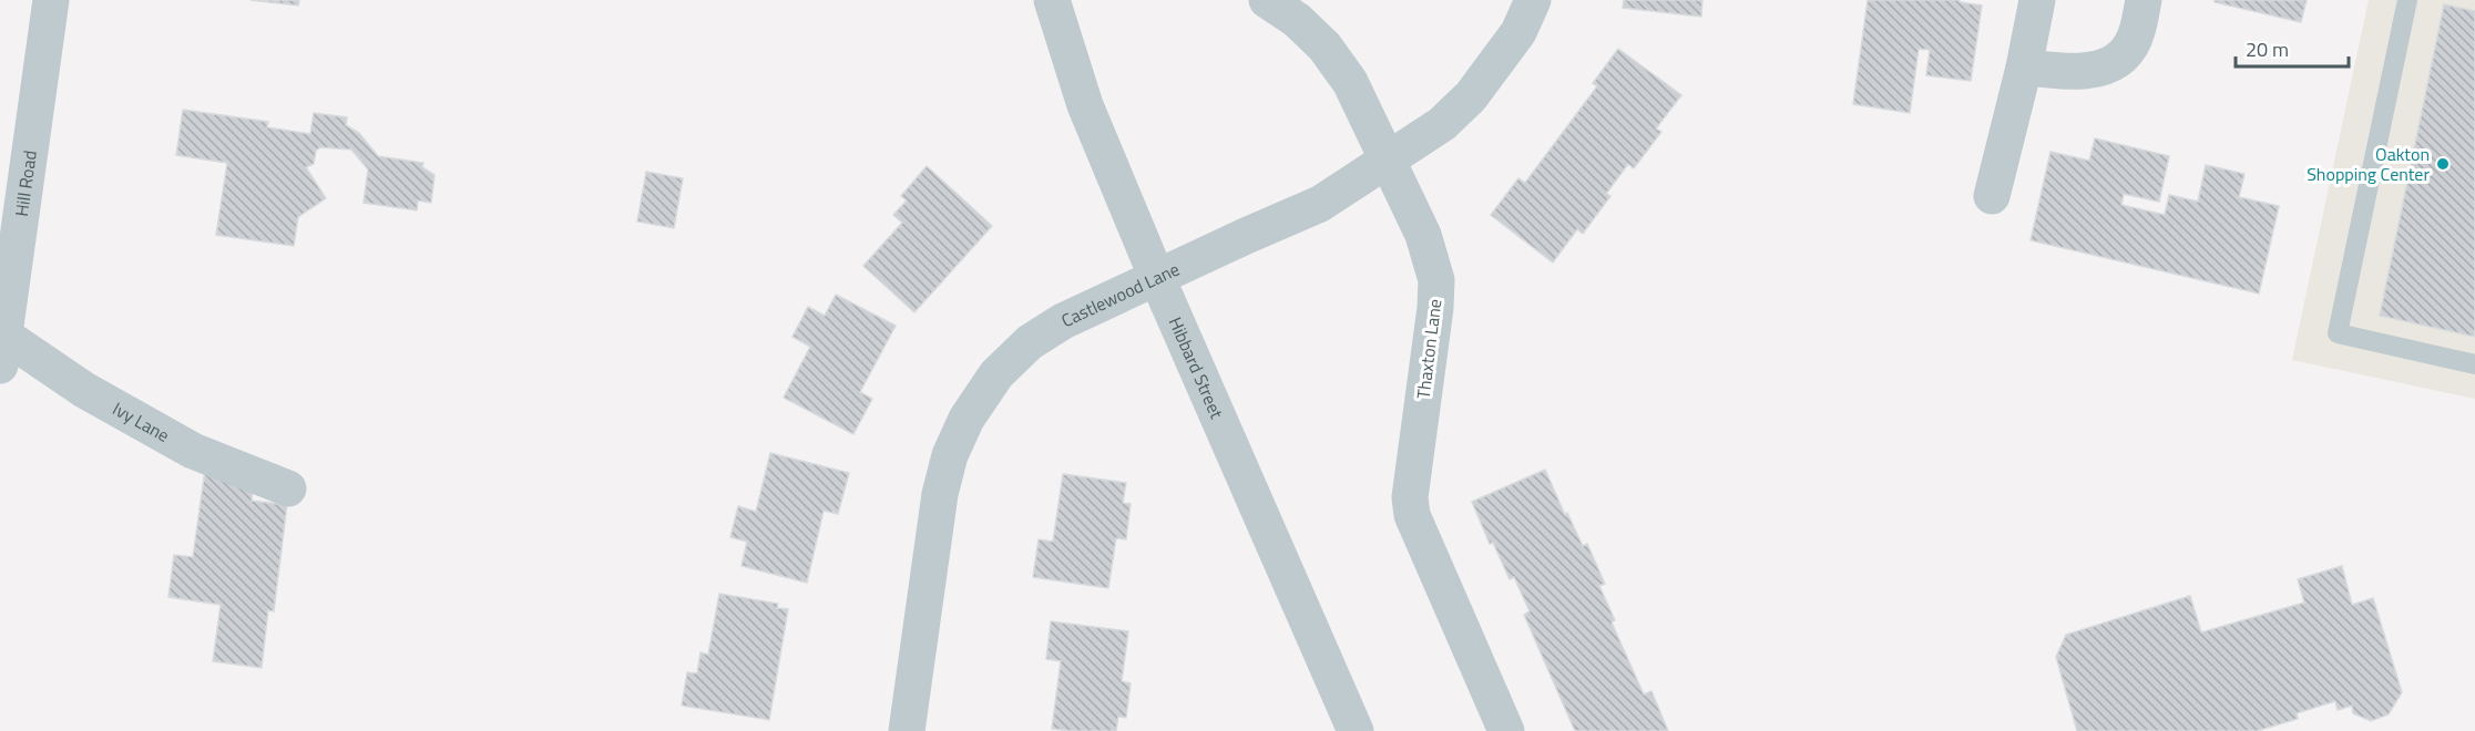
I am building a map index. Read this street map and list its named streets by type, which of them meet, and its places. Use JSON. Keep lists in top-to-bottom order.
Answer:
{
  "streets": {
    "street": [
      "Hill Road",
      "Castlewood Lane",
      "Thaxton Lane",
      "Hibbard Street",
      "Ivy Lane"
    ]
  },
  "crossings": [
    ["Hill Road", "Ivy Lane"],
    ["Castlewood Lane", "Thaxton Lane"],
    ["Castlewood Lane", "Hibbard Street"]
  ],
  "places": ["Oakton Shopping Center"],
  "scale_bar": "20 m"
}
